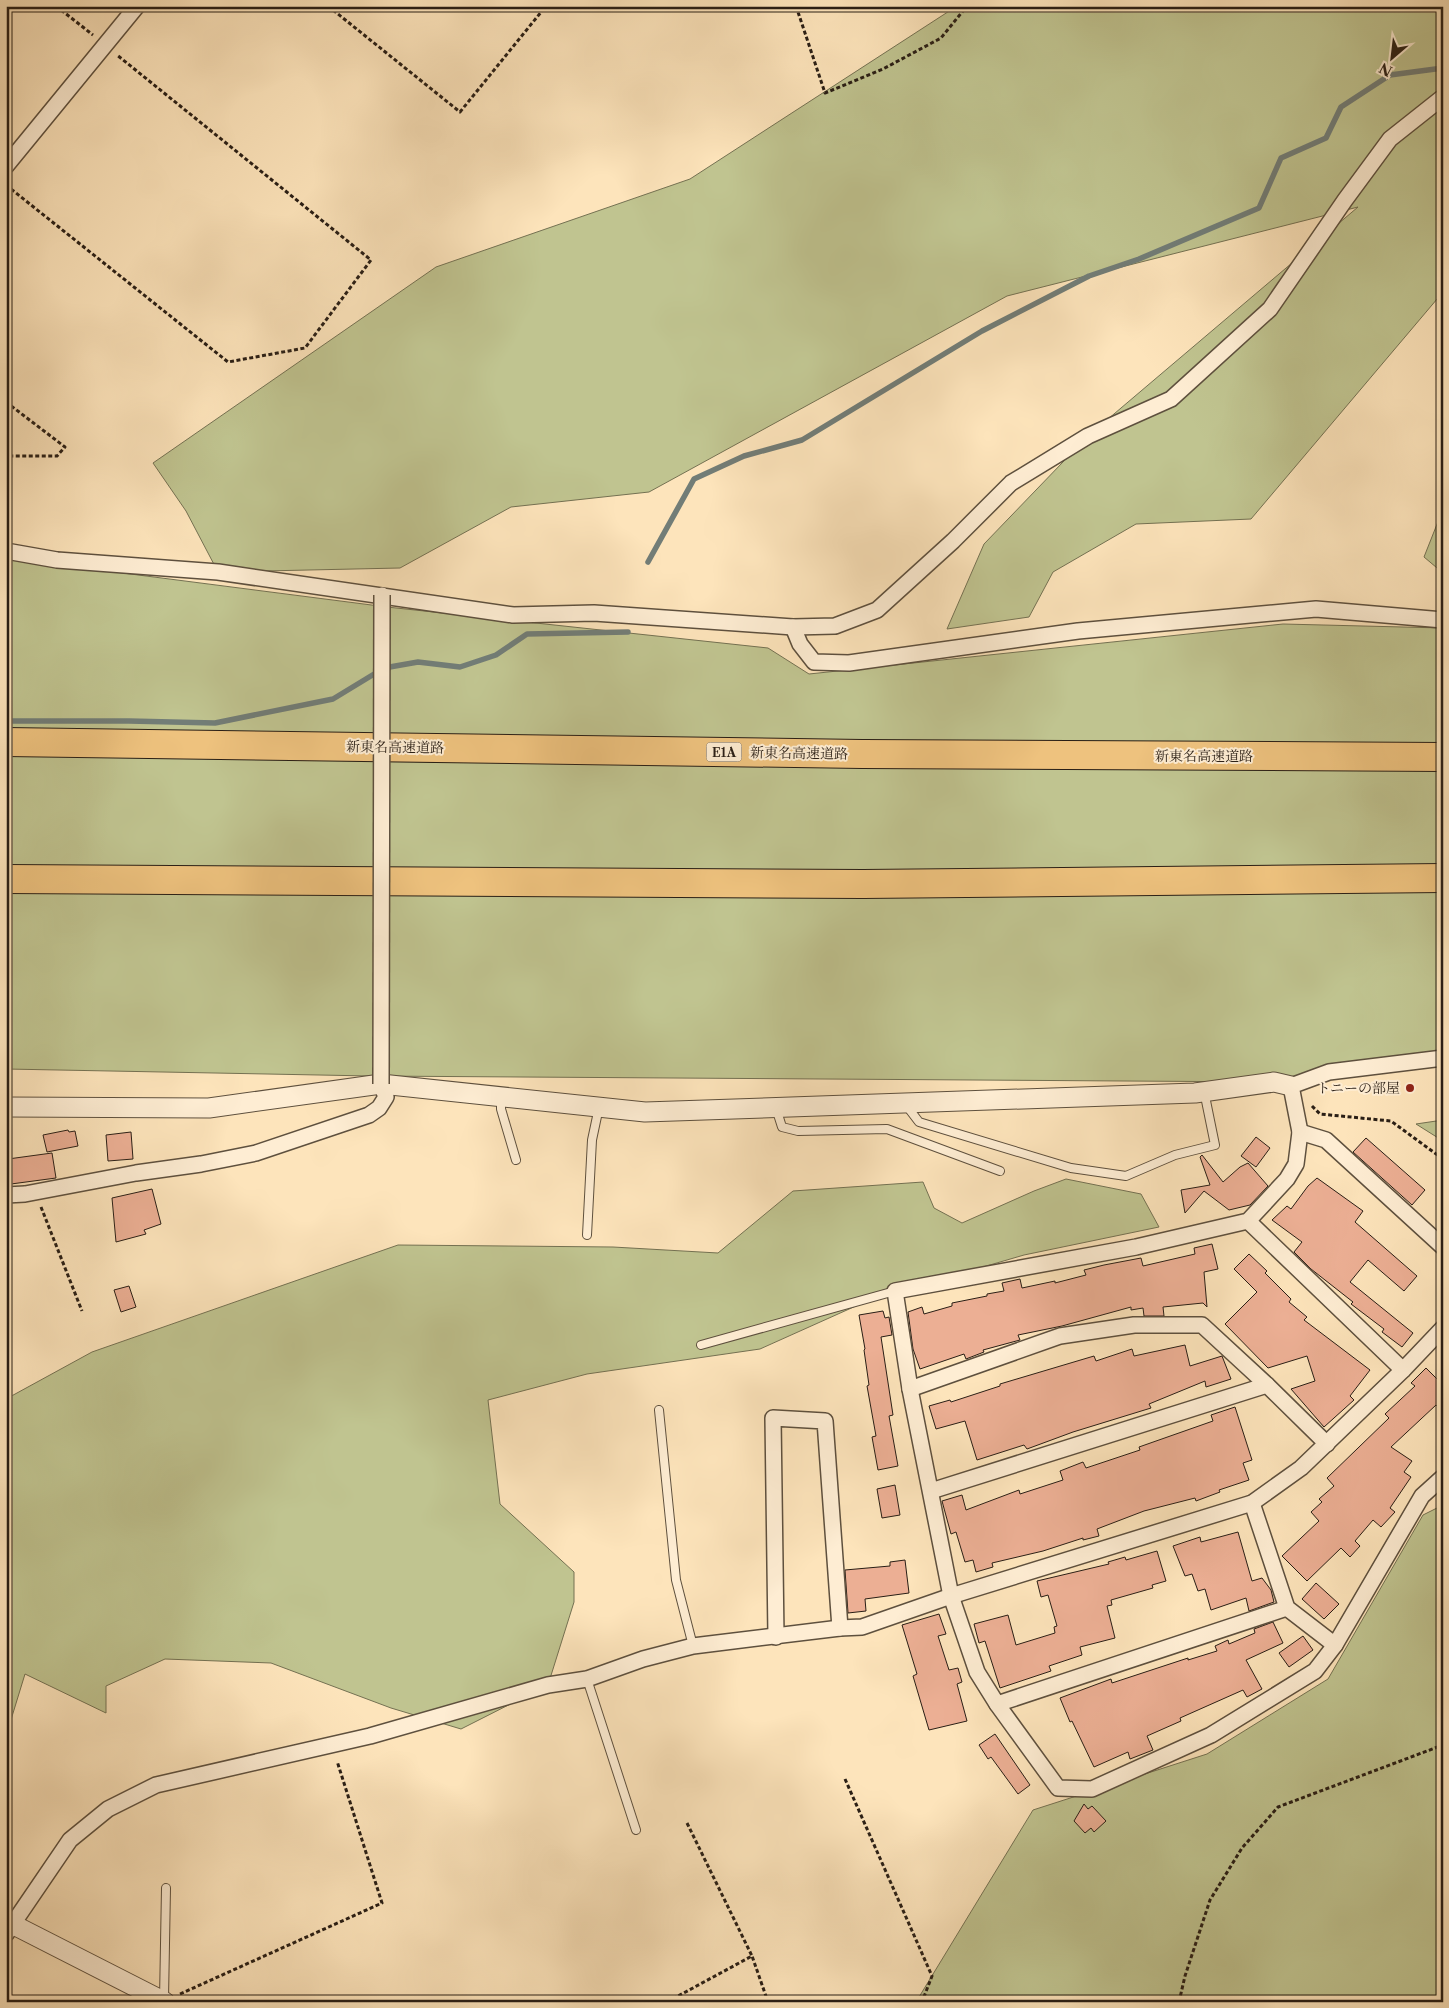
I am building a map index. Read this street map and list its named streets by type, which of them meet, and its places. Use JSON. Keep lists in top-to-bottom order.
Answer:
{
  "streets": {
    "highway": ["新東名高速道路", "E1A"]
  },
  "places": ["トニーの部屋"],
  "north": "bottom left"
}
